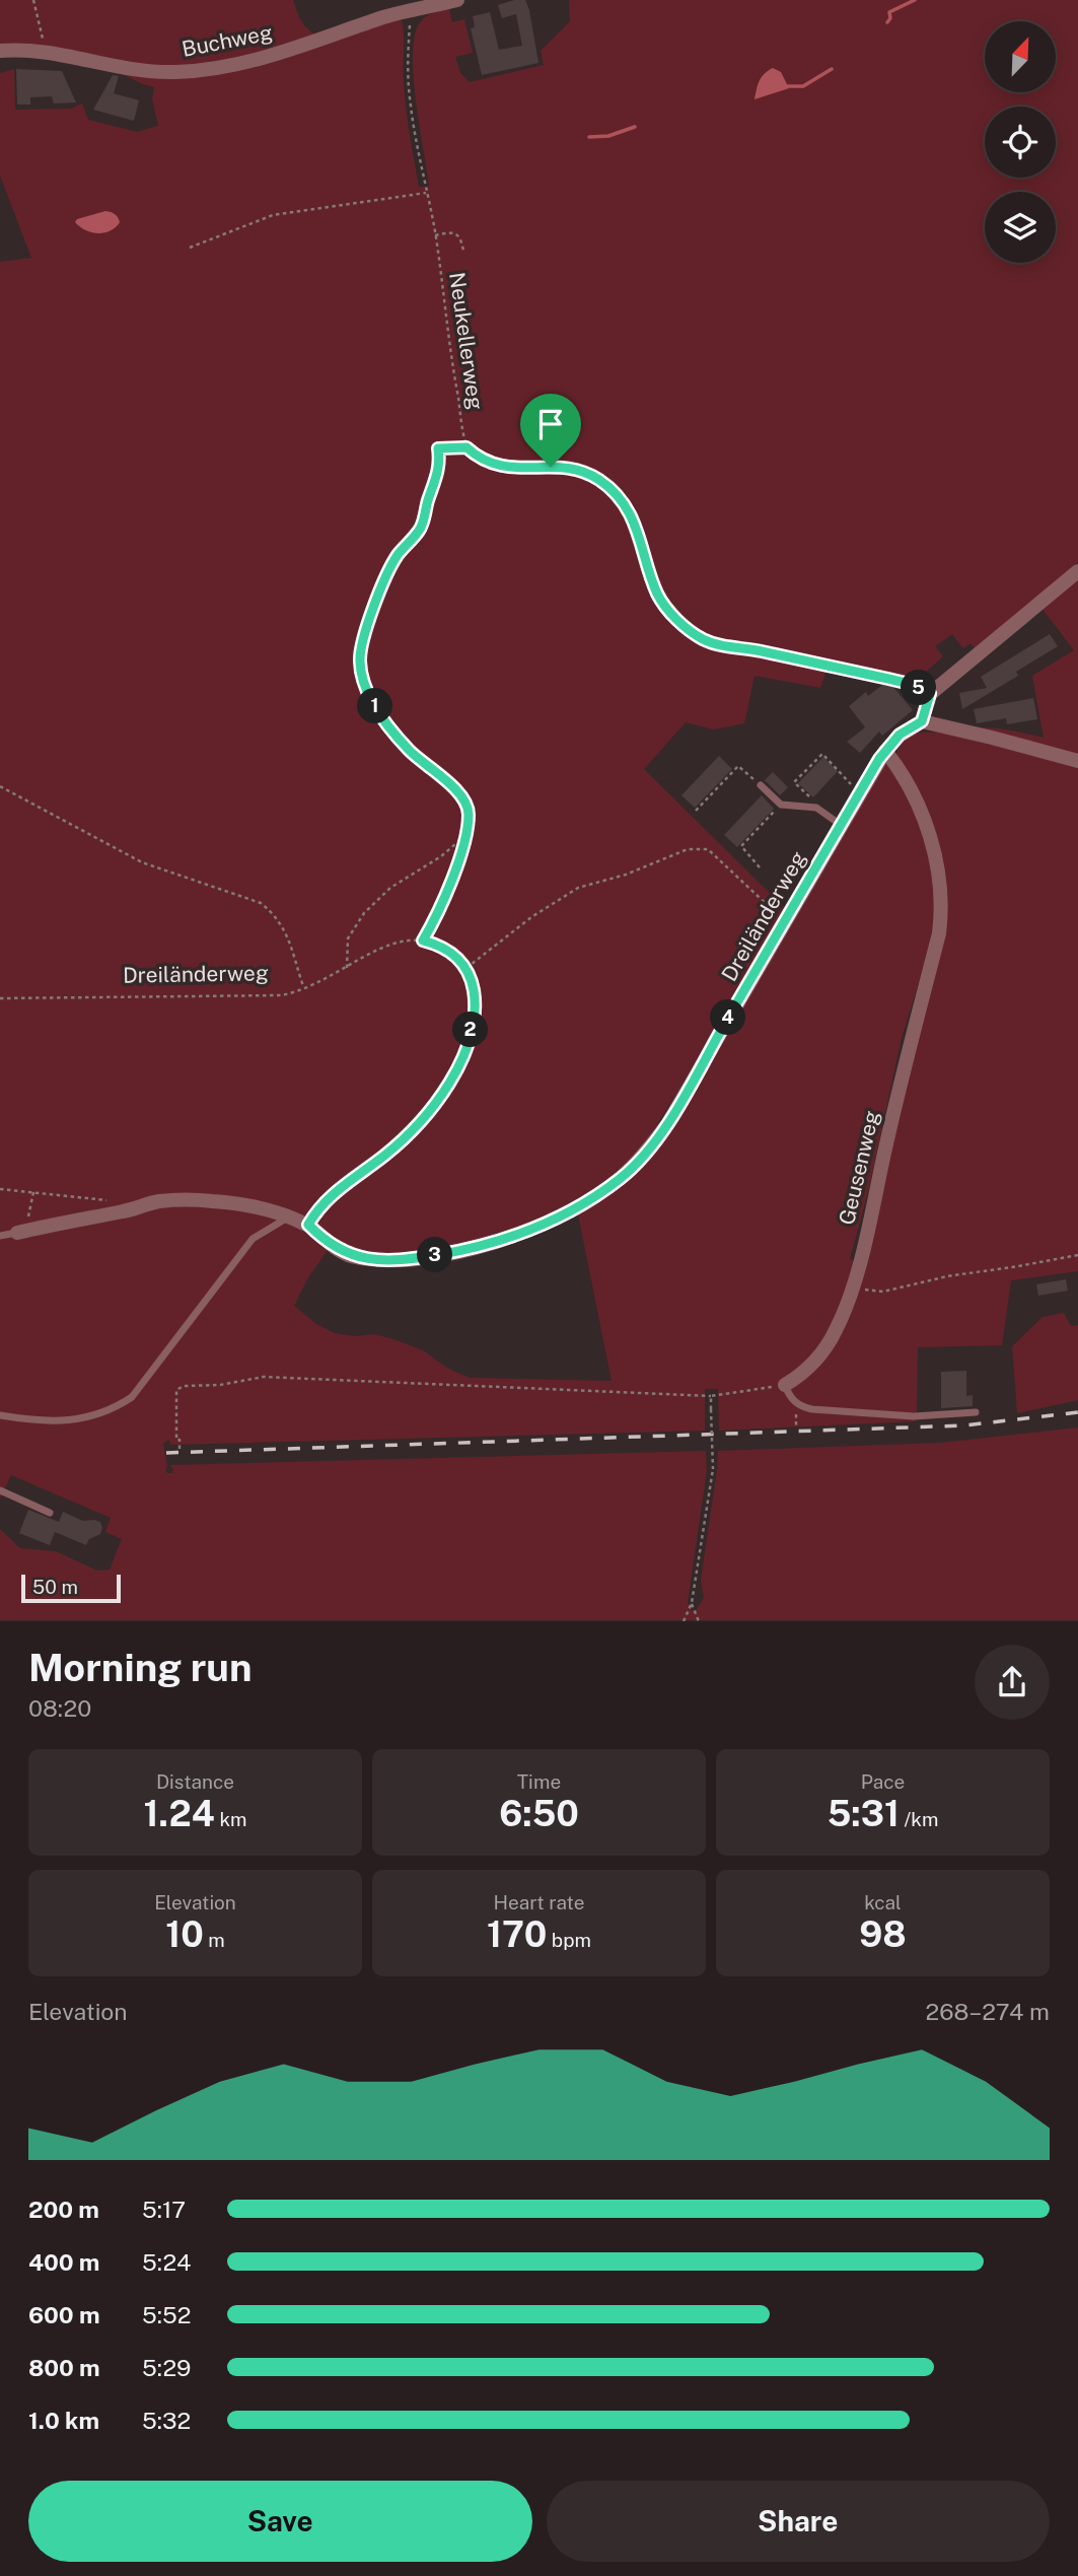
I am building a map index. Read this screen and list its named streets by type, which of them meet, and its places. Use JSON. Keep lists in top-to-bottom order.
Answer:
{
  "streets": {
    "street": ["Buchweg", "Dreiländerweg", "Geusenweg"],
    "path": ["Neukellerweg"]
  },
  "crossings": [
    ["Buchweg", "Neukellerweg"],
    ["Dreiländerweg", "Geusenweg"]
  ],
  "scale_bar": "50 m",
  "north": "top right",
  "page": {
    "pins": [
      "5",
      "1",
      "4",
      "2",
      "3"
    ],
    "scale": "50 m",
    "heading": ["Morning run", "08:20"],
    "stats": [
      ["Distance", "1.24 km"],
      ["Time", "6:50"],
      ["Pace", "5:31 /km"],
      ["Elevation", "10 m"],
      ["Heart rate", "170 bpm"],
      ["kcal", "98"]
    ],
    "chart": ["Elevation", "268–274 m"],
    "list": [
      {
        "name": "200 m",
        "note": "5:17"
      },
      {
        "name": "400 m",
        "note": "5:24"
      },
      {
        "name": "600 m",
        "note": "5:52"
      },
      {
        "name": "800 m",
        "note": "5:29"
      },
      {
        "name": "1.0 km",
        "note": "5:32"
      }
    ],
    "buttons": ["Save", "Share"]
  }
}
